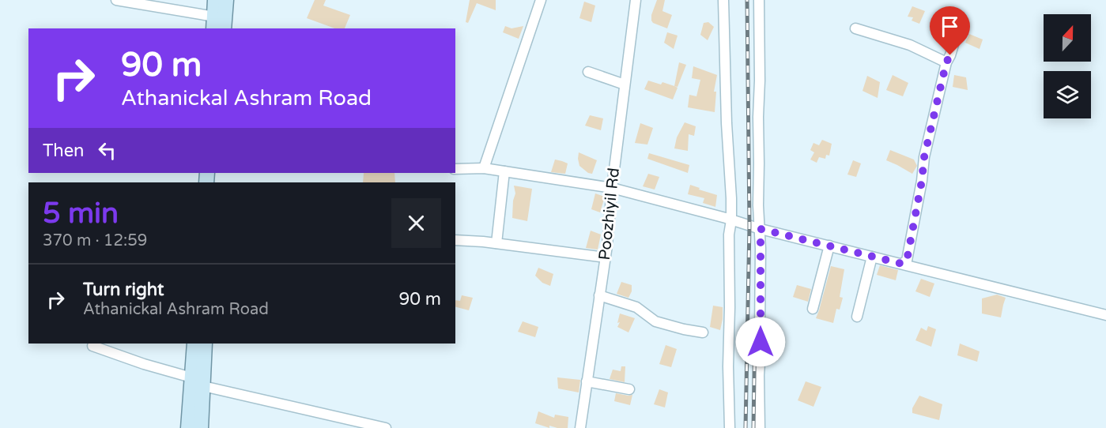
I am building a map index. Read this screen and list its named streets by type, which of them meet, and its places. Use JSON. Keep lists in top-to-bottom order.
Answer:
{
  "streets": {
    "street": ["Poozhiyil Rd"]
  },
  "north": "top",
  "page": {
    "turn": ["90 m", "Athanickal Ashram Road"],
    "then": "Then",
    "heading": ["5 min", "370 m · 12:59"],
    "list": [
      {
        "name": "Turn right",
        "note": "Athanickal Ashram Road",
        "value": "90 m"
      }
    ]
  }
}
